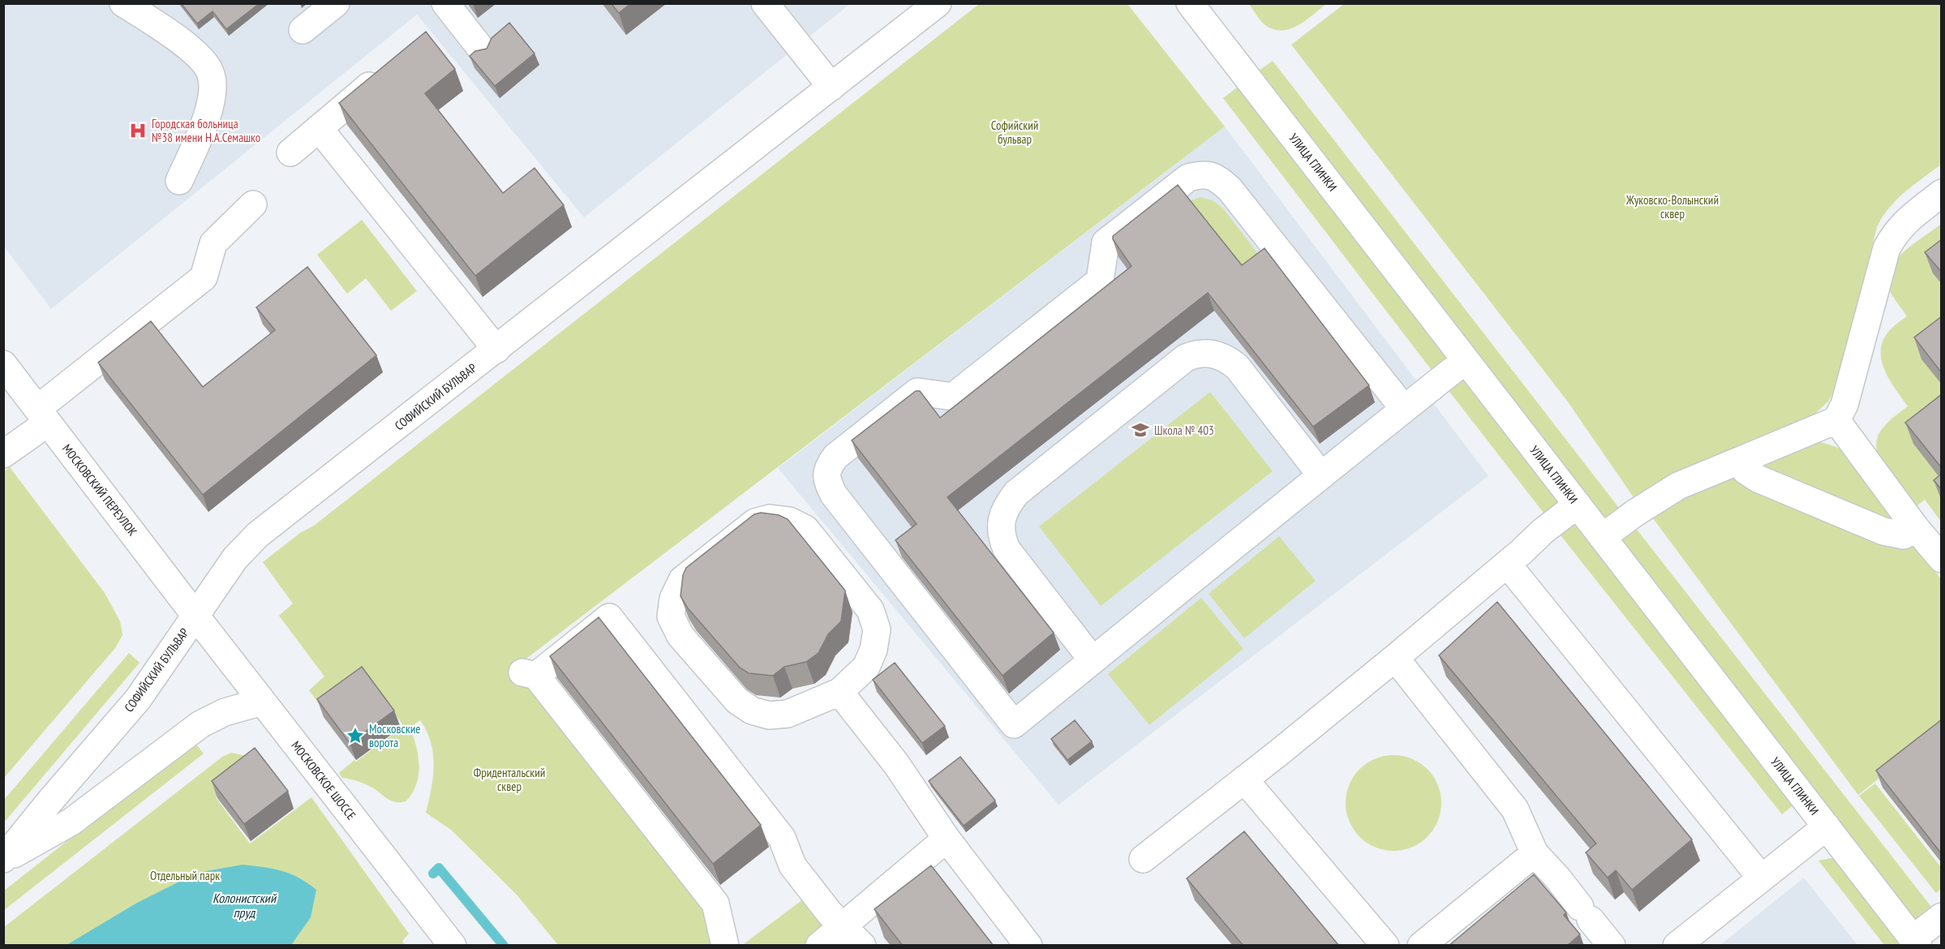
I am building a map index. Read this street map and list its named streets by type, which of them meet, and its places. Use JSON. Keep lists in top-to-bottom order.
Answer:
{
  "streets": {
    "street": [
      "УЛИЦА ГЛИНКИ",
      "СОФИЙСКИЙ БУЛЬВАР",
      "МОСКОВСКИЙ ПЕРЕУЛОК",
      "МОСКОВСКОЕ ШОССЕ"
    ]
  },
  "crossings": [
    ["СОФИЙСКИЙ БУЛЬВАР", "МОСКОВСКИЙ ПЕРЕУЛОК"],
    ["СОФИЙСКИЙ БУЛЬВАР", "МОСКОВСКОЕ ШОССЕ"],
    ["МОСКОВСКИЙ ПЕРЕУЛОК", "МОСКОВСКОЕ ШОССЕ"]
  ],
  "water": ["Колонистский пруд"],
  "parks": [
    "Софийский бульвар",
    "Жуковско-Волынский сквер",
    "Фридентальский сквер",
    "Отдельный парк"
  ],
  "places": {
    "hospital": ["Городская больница №38 имени Н.А.Семашко"],
    "school or university": ["Школа № 403"],
    "place": ["Московские ворота"]
  }
}
